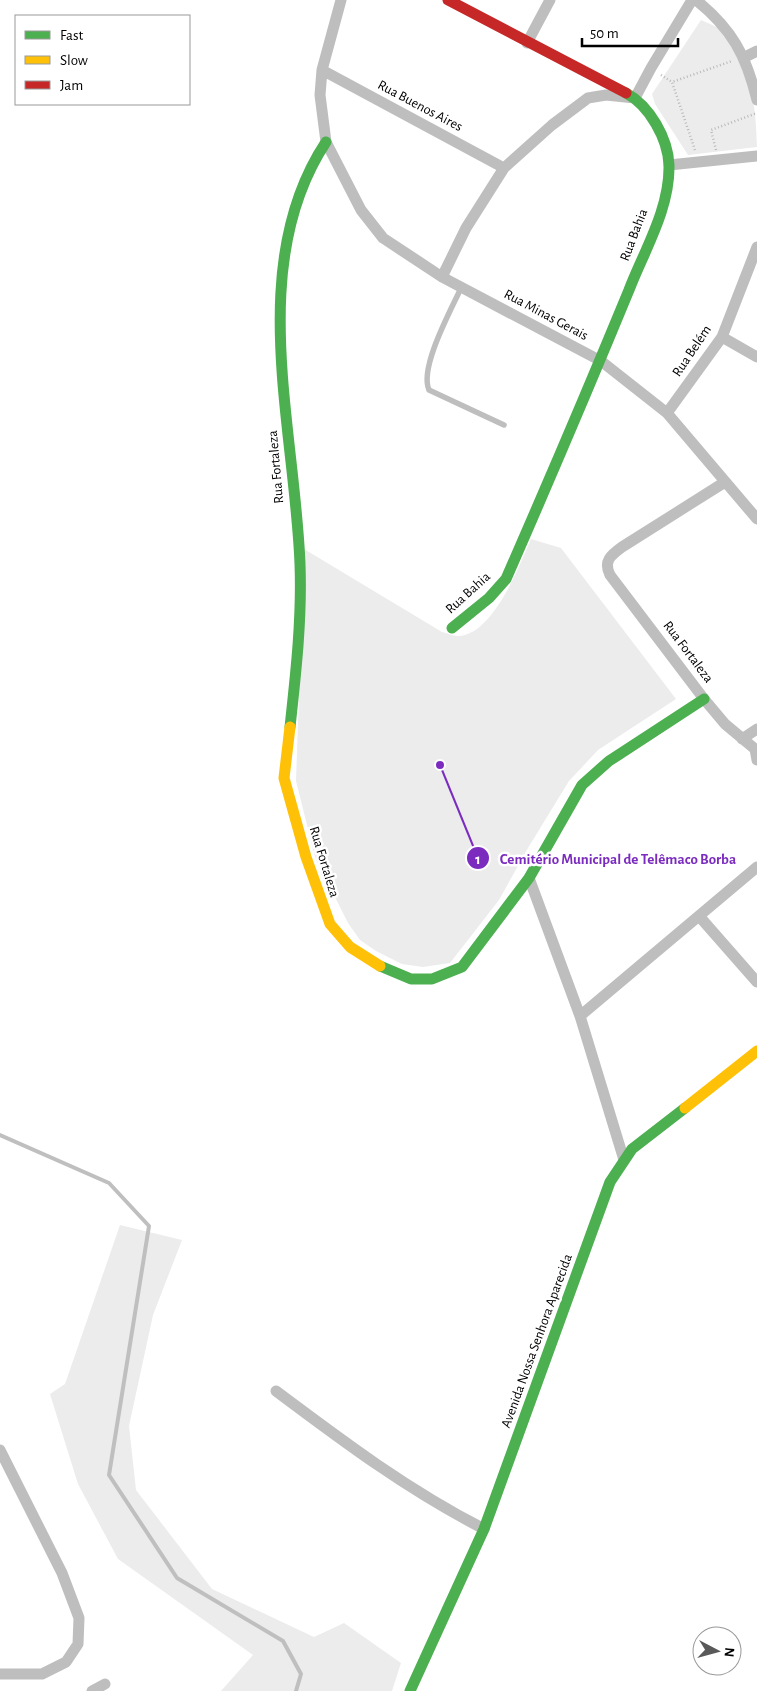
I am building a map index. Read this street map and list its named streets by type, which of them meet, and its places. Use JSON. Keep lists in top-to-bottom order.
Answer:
{
  "streets": {
    "street": [
      "Rua Buenos Aires",
      "Rua Bahia",
      "Rua Minas Gerais",
      "Rua Belém",
      "Rua Fortaleza",
      "Avenida Nossa Senhora Aparecida"
    ]
  },
  "crossings": [
    ["Rua Buenos Aires", "Rua Minas Gerais"],
    ["Rua Bahia", "Rua Minas Gerais"],
    ["Rua Minas Gerais", "Rua Belém"],
    ["Rua Minas Gerais", "Rua Fortaleza"]
  ],
  "places": ["Cemitério Municipal de Telêmaco Borba"],
  "legend": ["Fast", "Slow", "Jam"],
  "scale_bar": "50 m",
  "north": "right"
}
